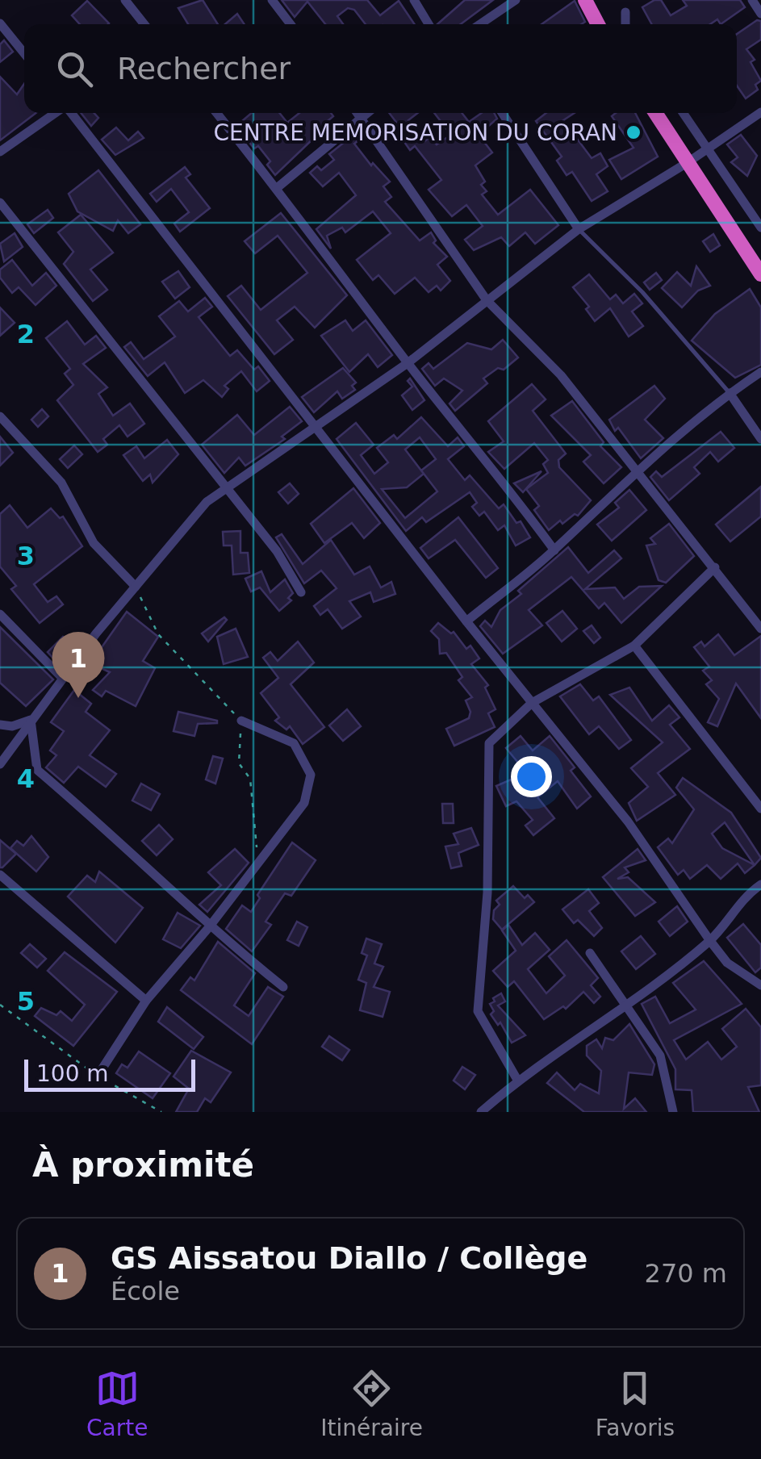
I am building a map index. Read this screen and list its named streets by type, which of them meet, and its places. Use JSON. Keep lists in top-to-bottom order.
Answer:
{
  "places": ["CENTRE MEMORISATION DU CORAN"],
  "scale_bar": "100 m",
  "page": {
    "search": "Rechercher",
    "pins": "1",
    "scale": "100 m",
    "heading": "À proximité",
    "list": [
      {
        "mark": "1",
        "name": "GS Aissatou Diallo / Collège",
        "note": "École",
        "value": "270 m"
      }
    ],
    "nav": ["Carte", "Itinéraire", "Favoris"]
  },
  "grid": {
    "rows": [
      "2",
      "3",
      "4",
      "5"
    ]
  }
}
